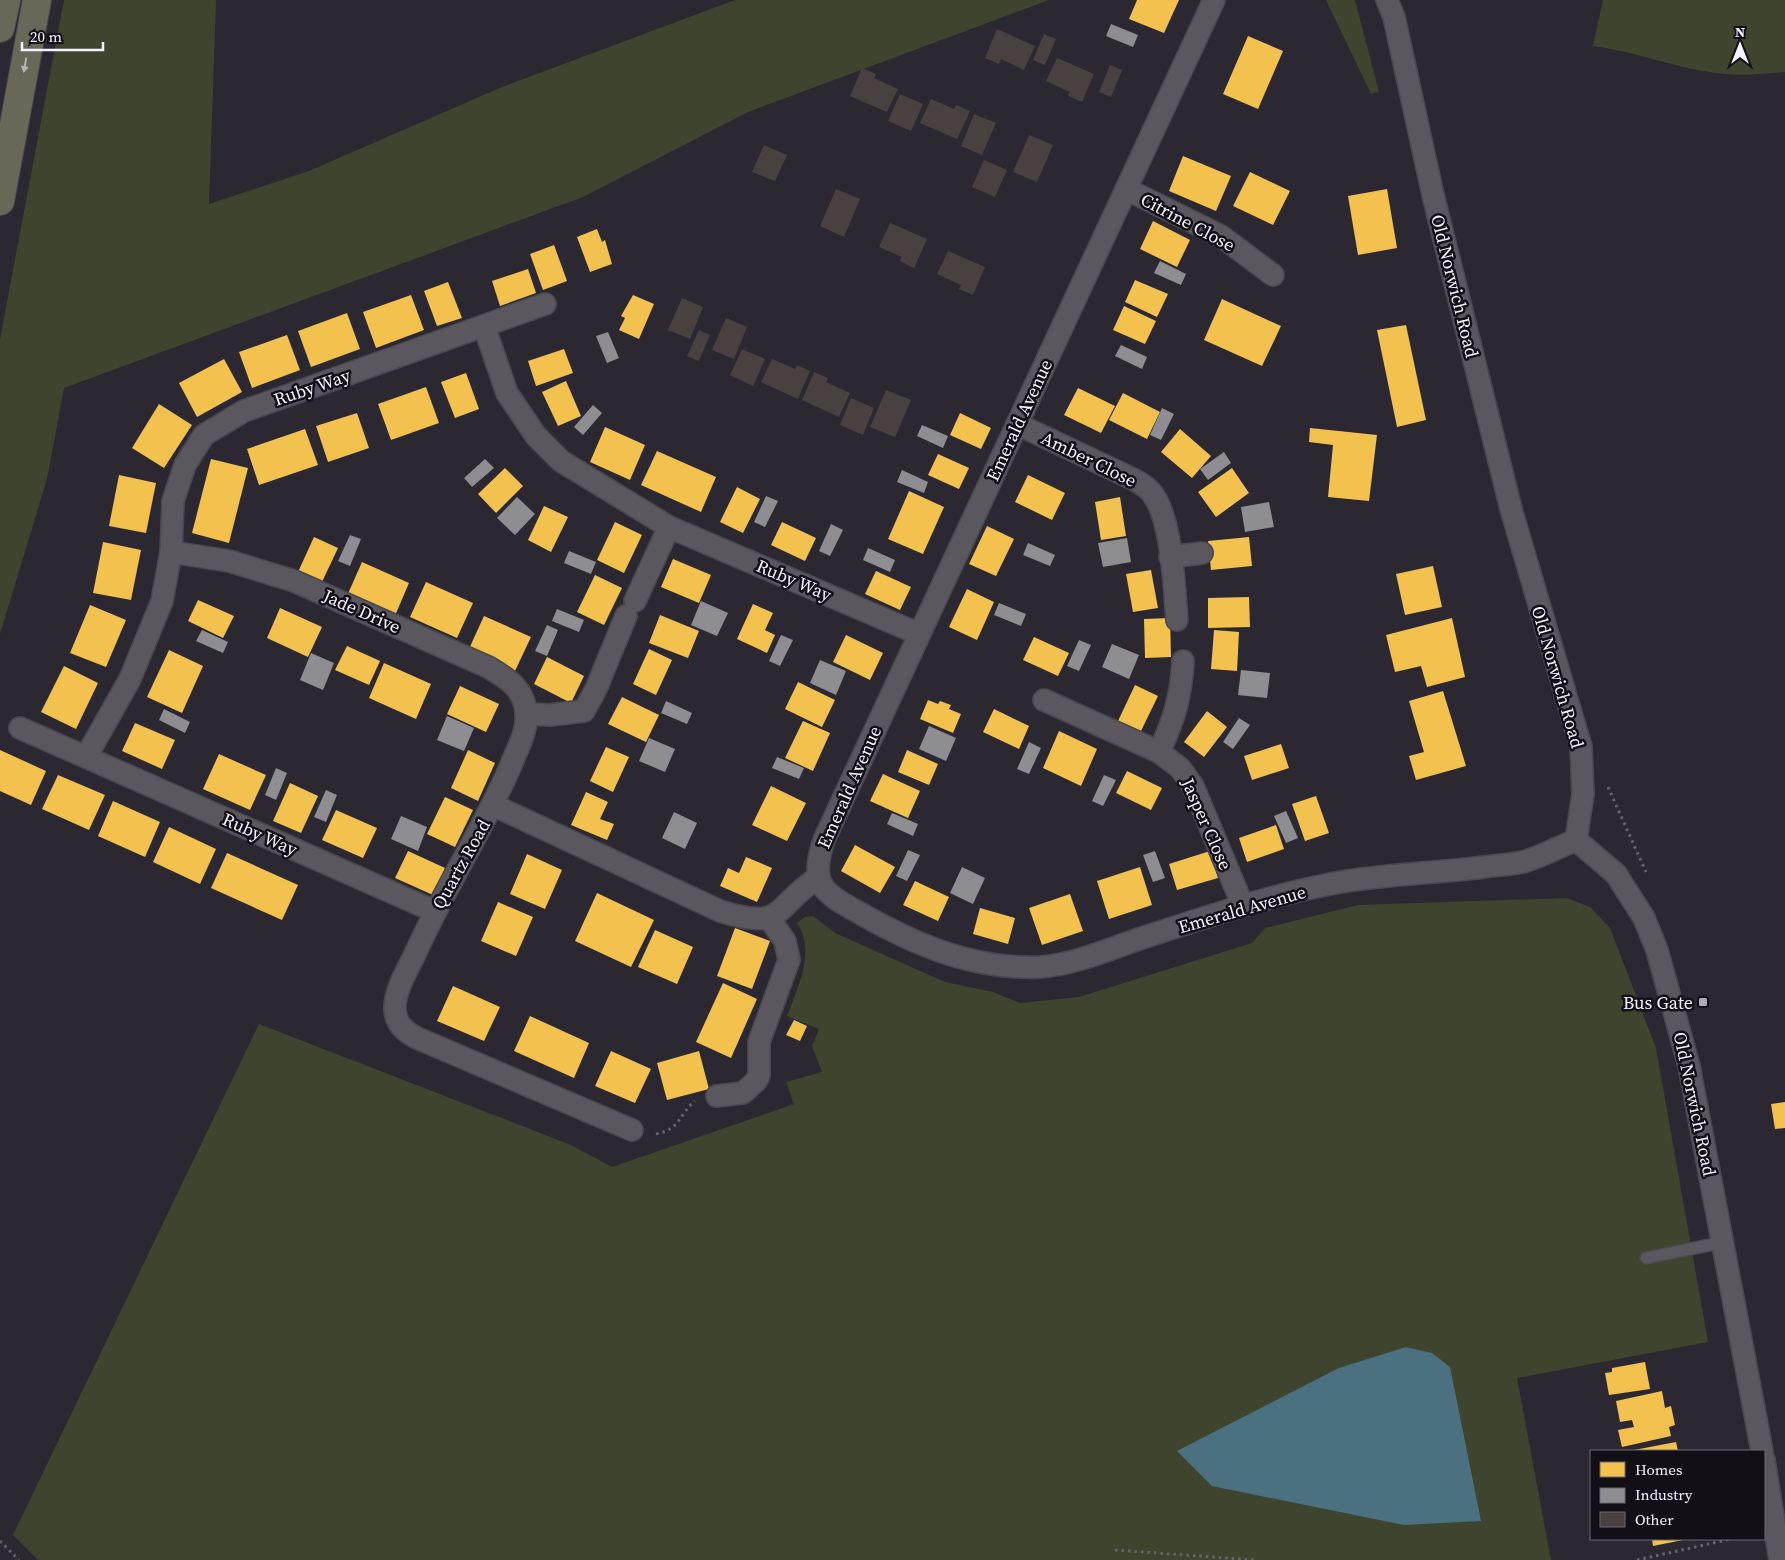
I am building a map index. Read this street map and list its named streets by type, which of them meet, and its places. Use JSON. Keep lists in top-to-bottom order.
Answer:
{
  "streets": {
    "street": [
      "Citrine Close",
      "Old Norwich Road",
      "Ruby Way",
      "Emerald Avenue",
      "Amber Close",
      "Jade Drive",
      "Jasper Close",
      "Quartz Road"
    ]
  },
  "crossings": [
    ["Citrine Close", "Emerald Avenue"],
    ["Old Norwich Road", "Emerald Avenue"],
    ["Ruby Way", "Emerald Avenue"],
    ["Ruby Way", "Jade Drive"],
    ["Ruby Way", "Quartz Road"],
    ["Emerald Avenue", "Amber Close"],
    ["Emerald Avenue", "Jasper Close"],
    ["Jade Drive", "Quartz Road"]
  ],
  "places": {
    "transit": ["Bus Gate"]
  },
  "legend": ["Homes", "Industry", "Other"],
  "scale_bar": "20 m",
  "north": "top"
}
